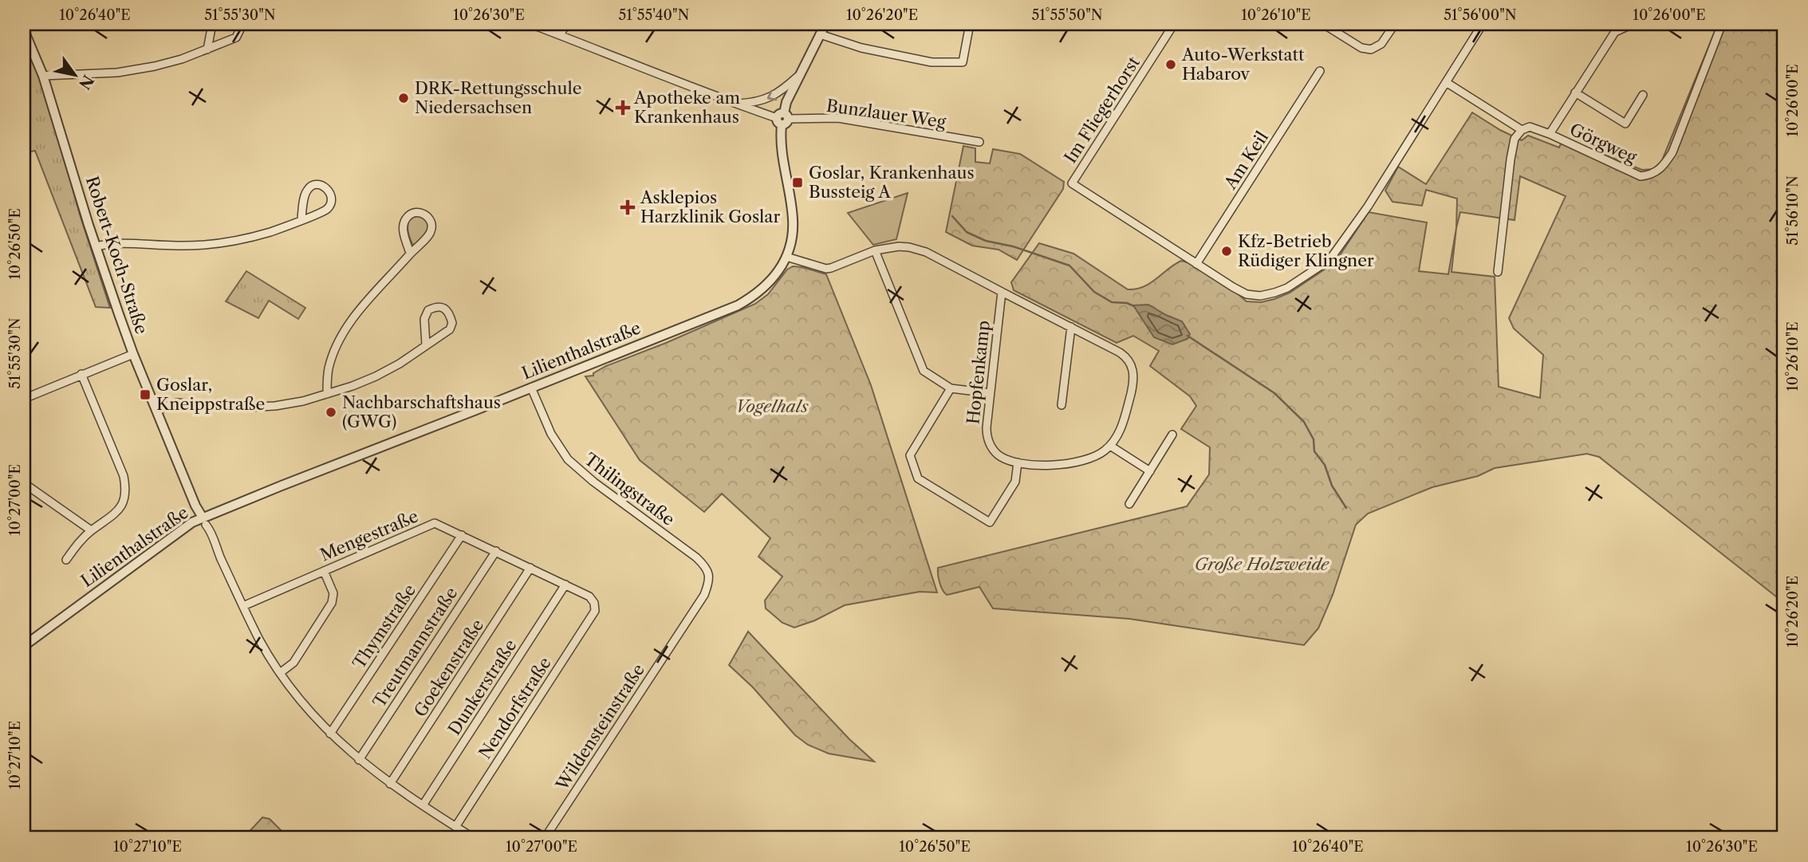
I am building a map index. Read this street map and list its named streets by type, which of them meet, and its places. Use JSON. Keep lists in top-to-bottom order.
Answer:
{
  "streets": {
    "street": [
      "Im Fliegerhorst",
      "Bunzlauer Weg",
      "Görgweg",
      "Am Keil",
      "Robert-Koch-Straße",
      "Lilienthalstraße",
      "Hopfenkamp",
      "Thilingstraße",
      "Mengestraße",
      "Thymstraße",
      "Treutmannstraße",
      "Goekenstraße",
      "Dunkerstraße",
      "Nendorfstraße",
      "Wildensteinstraße"
    ]
  },
  "crossings": [
    ["Im Fliegerhorst", "Am Keil"],
    ["Bunzlauer Weg", "Lilienthalstraße"],
    ["Robert-Koch-Straße", "Lilienthalstraße"],
    ["Lilienthalstraße", "Thilingstraße"],
    ["Thilingstraße", "Wildensteinstraße"],
    ["Mengestraße", "Thymstraße"],
    ["Mengestraße", "Treutmannstraße"],
    ["Mengestraße", "Goekenstraße"],
    ["Mengestraße", "Dunkerstraße"],
    ["Mengestraße", "Nendorfstraße"]
  ],
  "parks": ["Vogelhals", "Große Holzweide"],
  "places": {
    "other": [
      "Auto-Werkstatt Habarov",
      "DRK-Rettungsschule Niedersachsen",
      "Kfz-Betrieb Rüdiger Klingner",
      "Nachbarschaftshaus (GWG)"
    ],
    "health": ["Apotheke am Krankenhaus", "Asklepios Harzklinik Goslar"],
    "transit": ["Goslar, Krankenhaus Bussteig A", "Goslar, Kneippstraße"]
  },
  "north": "bottom right",
  "coordinates": [
    "10°26'40\"E",
    "51°55'30\"N",
    "10°26'30\"E",
    "51°55'40\"N",
    "10°26'20\"E",
    "51°55'50\"N",
    "10°26'10\"E",
    "51°56'00\"N",
    "10°26'00\"E",
    "51°56'10\"N",
    "10°26'50\"E",
    "10°27'00\"E",
    "10°27'10\"E"
  ]
}
